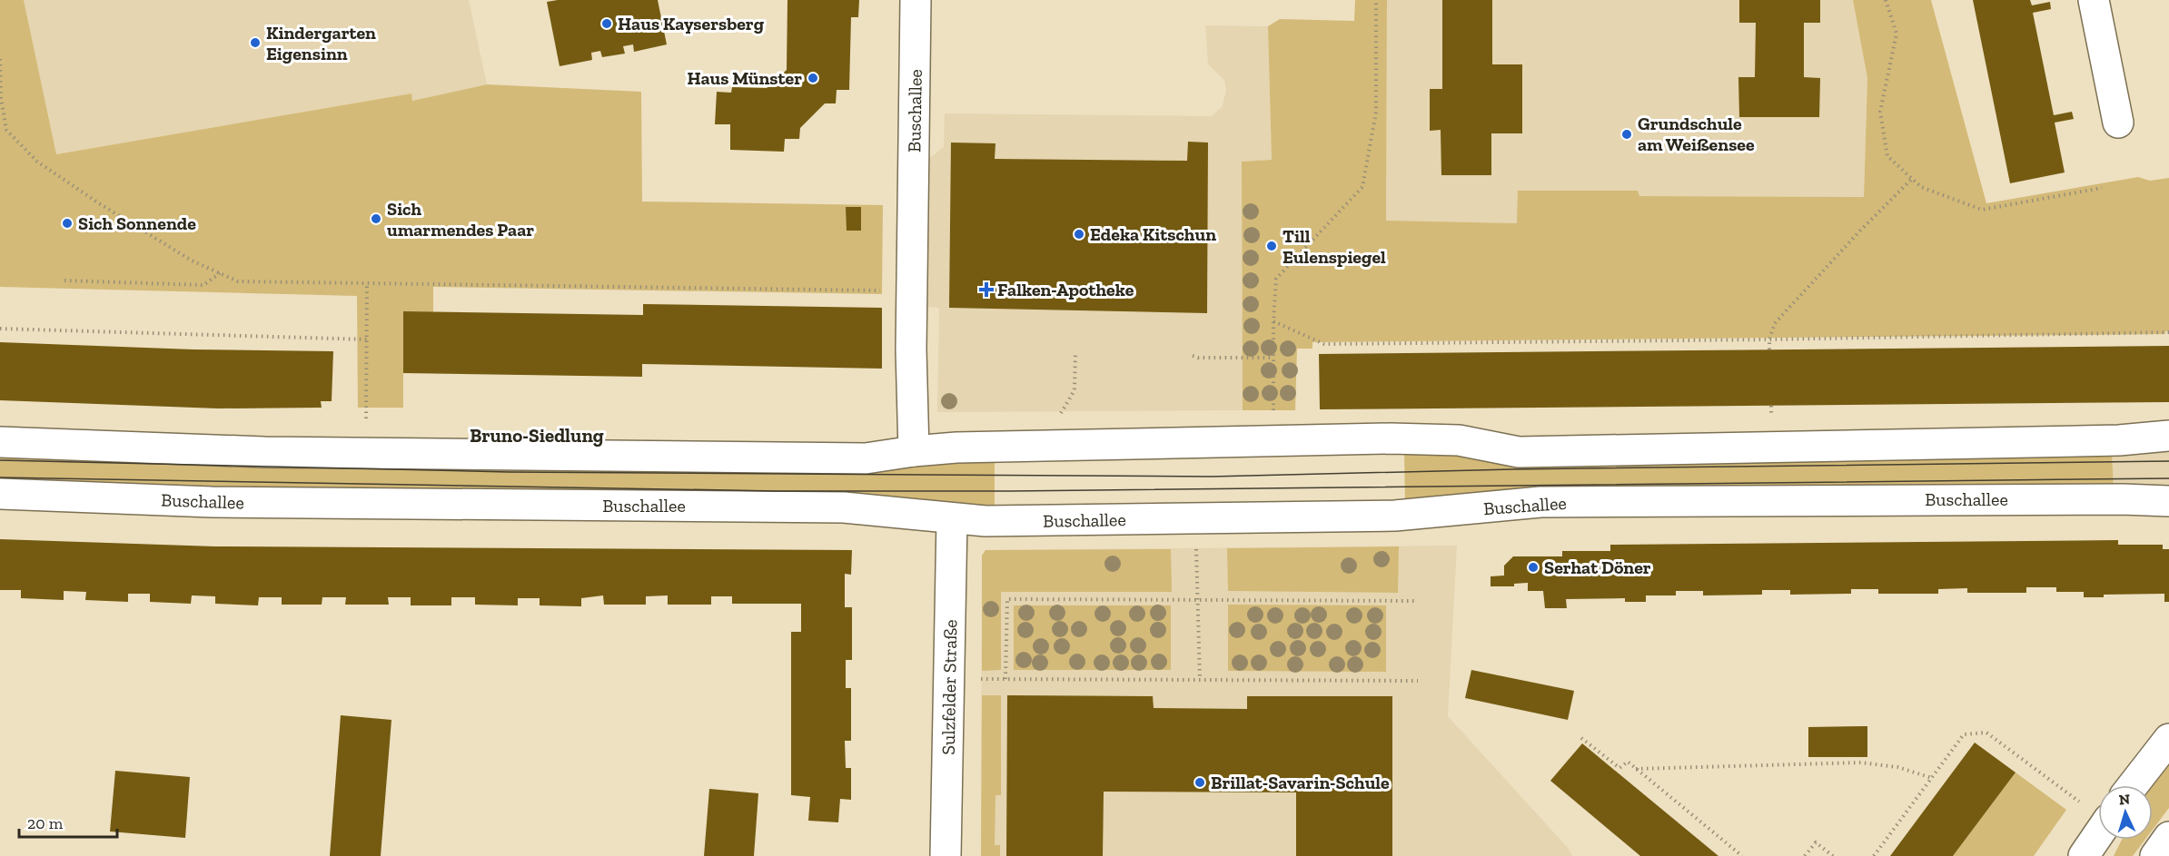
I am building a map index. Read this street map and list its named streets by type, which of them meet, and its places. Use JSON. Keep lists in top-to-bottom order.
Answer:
{
  "streets": {
    "main road": ["Buschallee", "Sulzfelder Straße"]
  },
  "crossings": [
    ["Buschallee", "Sulzfelder Straße"]
  ],
  "districts": ["Bruno-Siedlung"],
  "places": {
    "other": [
      "Haus Kaysersberg",
      "Kindergarten Eigensinn",
      "Haus Münster",
      "Grundschule am Weißensee",
      "Sich umarmendes Paar",
      "Sich Sonnende",
      "Edeka Kitschun",
      "Till Eulenspiegel",
      "Serhat Döner",
      "Brillat-Savarin-Schule"
    ],
    "health": ["Falken-Apotheke"]
  },
  "scale_bar": "20 m",
  "north": "top"
}
